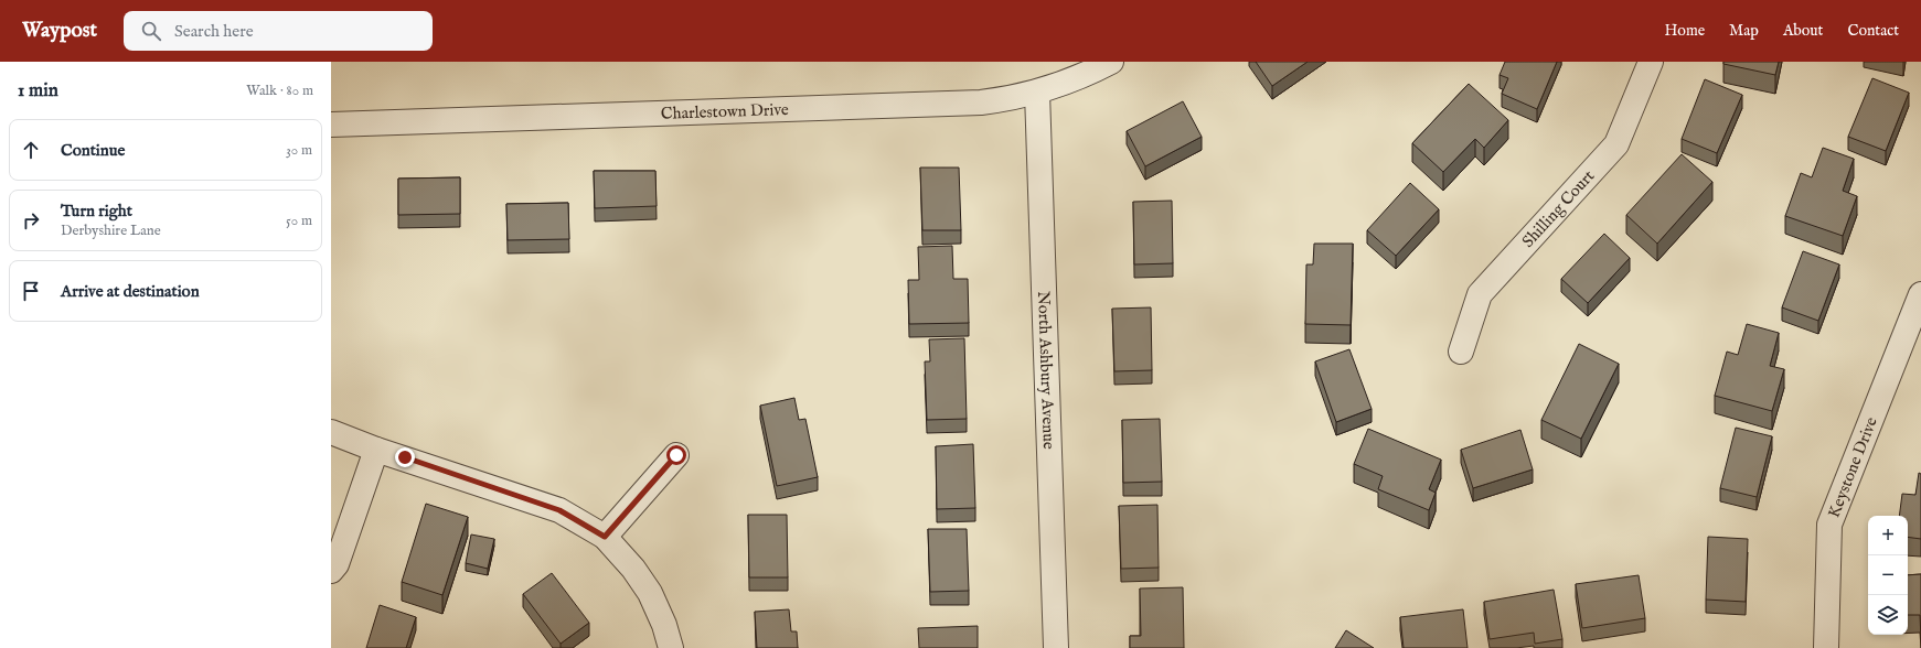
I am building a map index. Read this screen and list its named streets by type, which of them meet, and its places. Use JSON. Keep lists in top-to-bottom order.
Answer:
{
  "streets": {
    "street": [
      "Charlestown Drive",
      "Shilling Court",
      "North Ashbury Avenue",
      "Keystone Drive"
    ]
  },
  "crossings": [
    ["Charlestown Drive", "North Ashbury Avenue"]
  ],
  "page": {
    "header": "Waypost",
    "search": "Search here",
    "nav": [
      "Home",
      "Map",
      "About",
      "Contact"
    ],
    "heading": ["1 min", "Walk · 80 m"],
    "list": [
      ["Continue", "30 m"],
      ["Turn right", "Derbyshire Lane", "50 m"],
      "Arrive at destination"
    ],
    "map_buttons": ["+", "−"]
  }
}
